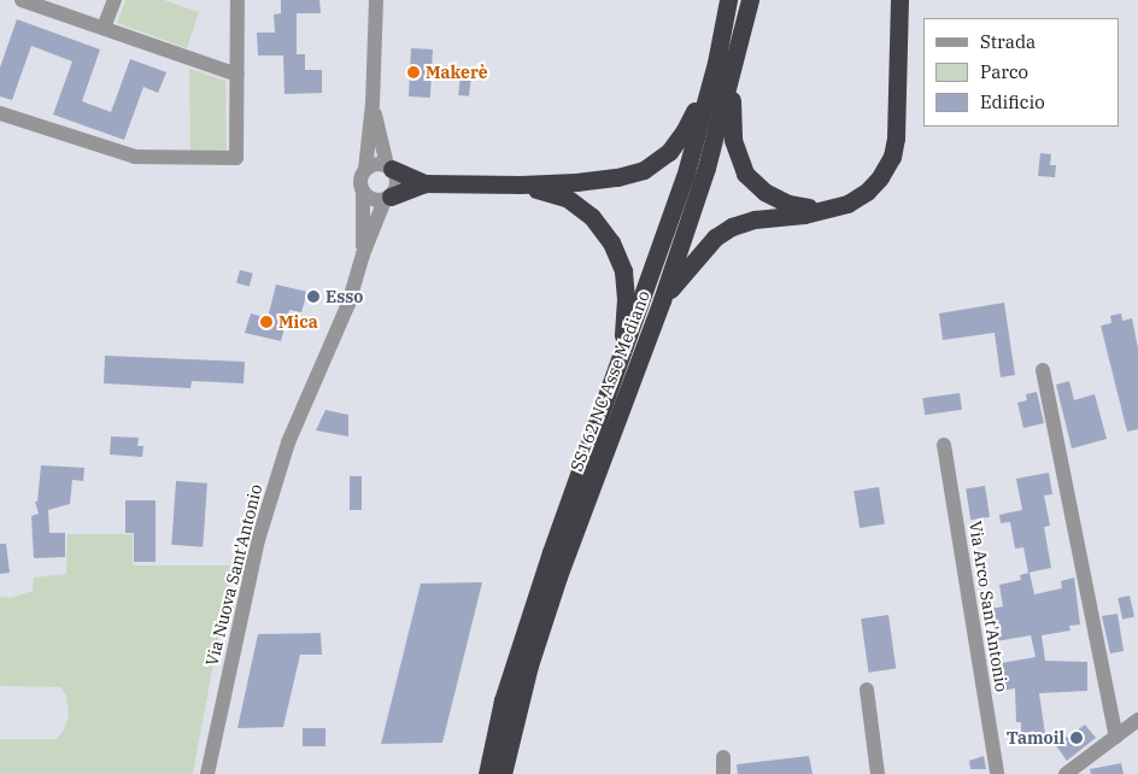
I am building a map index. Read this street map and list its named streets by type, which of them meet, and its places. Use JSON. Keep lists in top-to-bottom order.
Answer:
{
  "streets": {
    "highway": ["SS162 NC Asse Mediano"],
    "street": ["Via Nuova Sant'Antonio", "Via Arco Sant'Antonio"]
  },
  "places": [
    "Makerè",
    "Esso",
    "Mica",
    "Tamoil"
  ],
  "legend": ["Strada", "Parco", "Edificio"]
}
